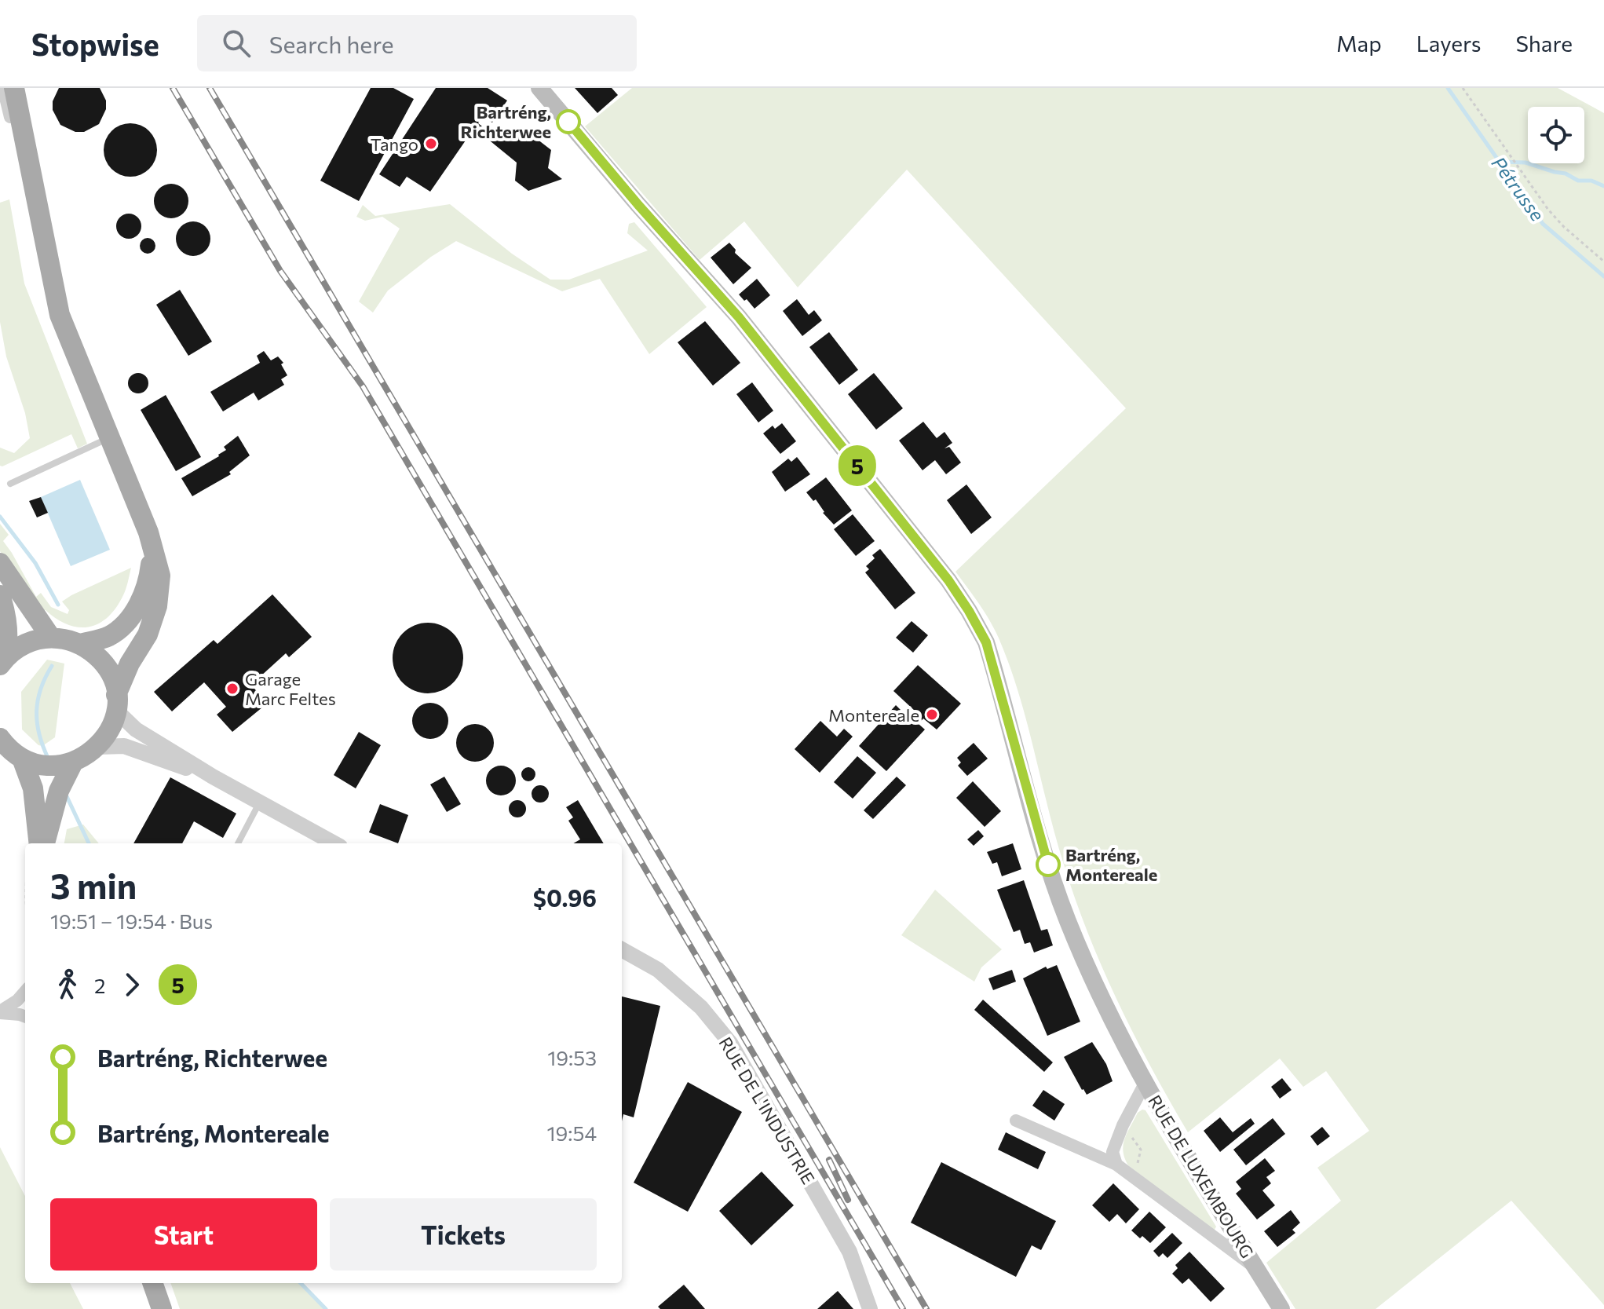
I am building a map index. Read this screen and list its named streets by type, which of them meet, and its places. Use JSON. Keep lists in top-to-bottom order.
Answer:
{
  "streets": {
    "main road": ["RUE DE LUXEMBOURG"],
    "street": ["RUE DE L'INDUSTRIE"]
  },
  "water": ["Pétrusse"],
  "places": [
    "Bartréng, Richterwee",
    "Tango",
    "Garage Marc Feltes",
    "Montereale",
    "Bartréng, Montereale"
  ],
  "lines": ["bus line 5"],
  "page": {
    "header": "Stopwise",
    "search": "Search here",
    "nav": ["Map", "Layers", "Share"],
    "on_map": "5",
    "heading": ["3 min", "19:51 – 19:54 · Bus", "$0.96"],
    "legs": ["2", "5"],
    "list": [
      {
        "name": "Bartréng, Richterwee",
        "value": "19:53"
      },
      {
        "name": "Bartréng, Montereale",
        "value": "19:54"
      }
    ],
    "buttons": ["Start", "Tickets"]
  }
}
